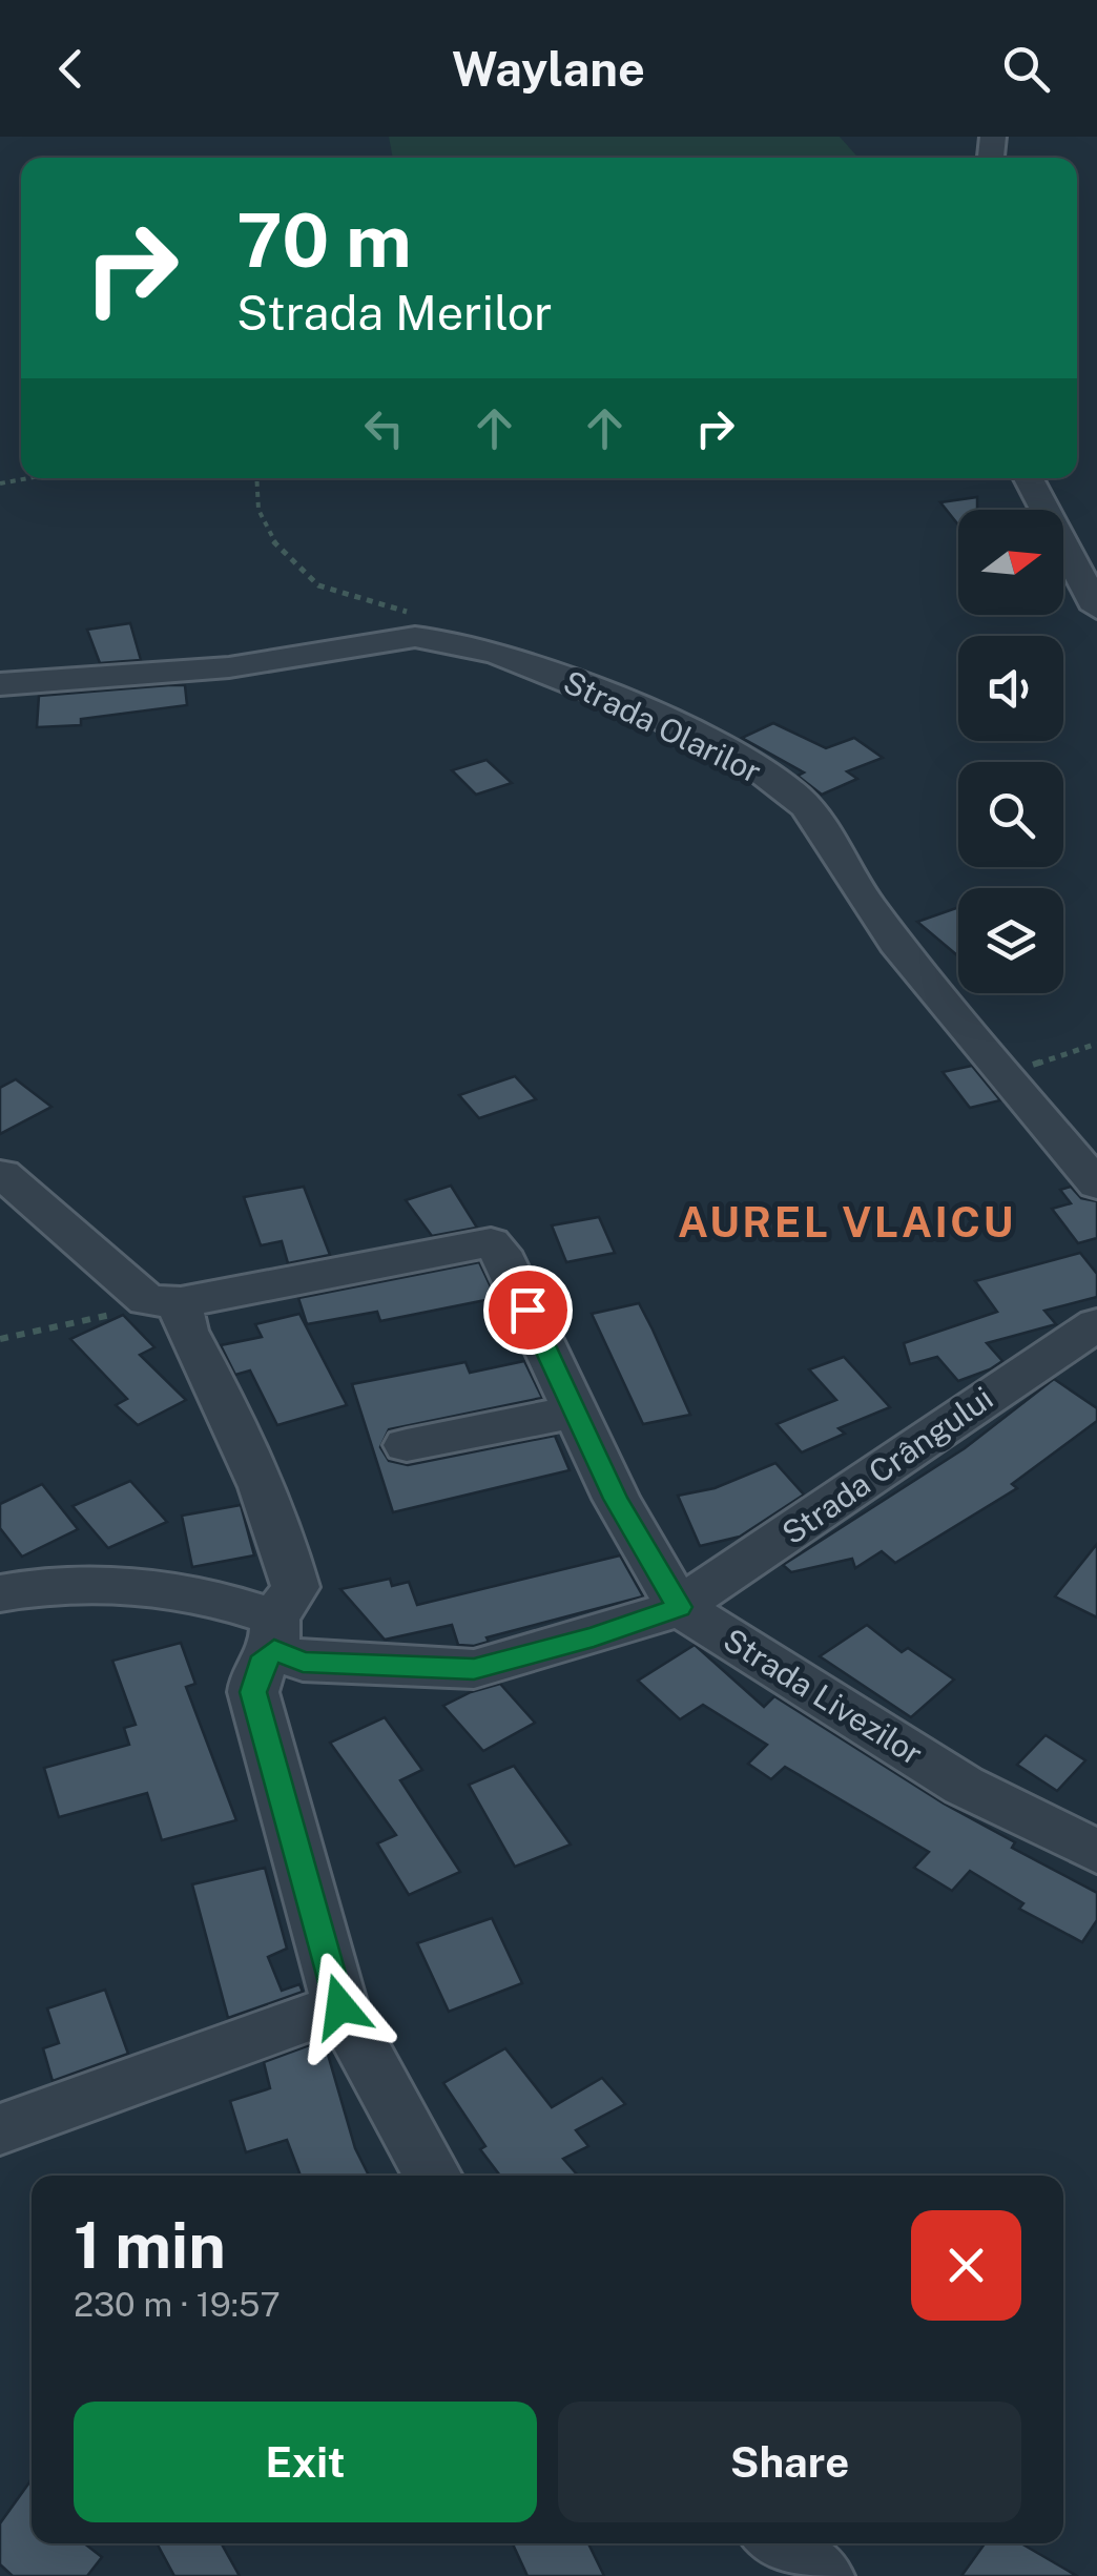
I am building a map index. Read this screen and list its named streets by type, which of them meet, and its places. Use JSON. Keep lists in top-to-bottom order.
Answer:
{
  "streets": {
    "street": ["Strada Olarilor", "Strada Crângului", "Strada Livezilor"]
  },
  "crossings": [
    ["Strada Crângului", "Strada Livezilor"]
  ],
  "districts": ["AUREL VLAICU"],
  "north": "right",
  "page": {
    "header": "Waylane",
    "turn": ["70 m", "Strada Merilor"],
    "heading": ["1 min", "230 m · 19:57"],
    "buttons": ["Exit", "Share"]
  }
}
